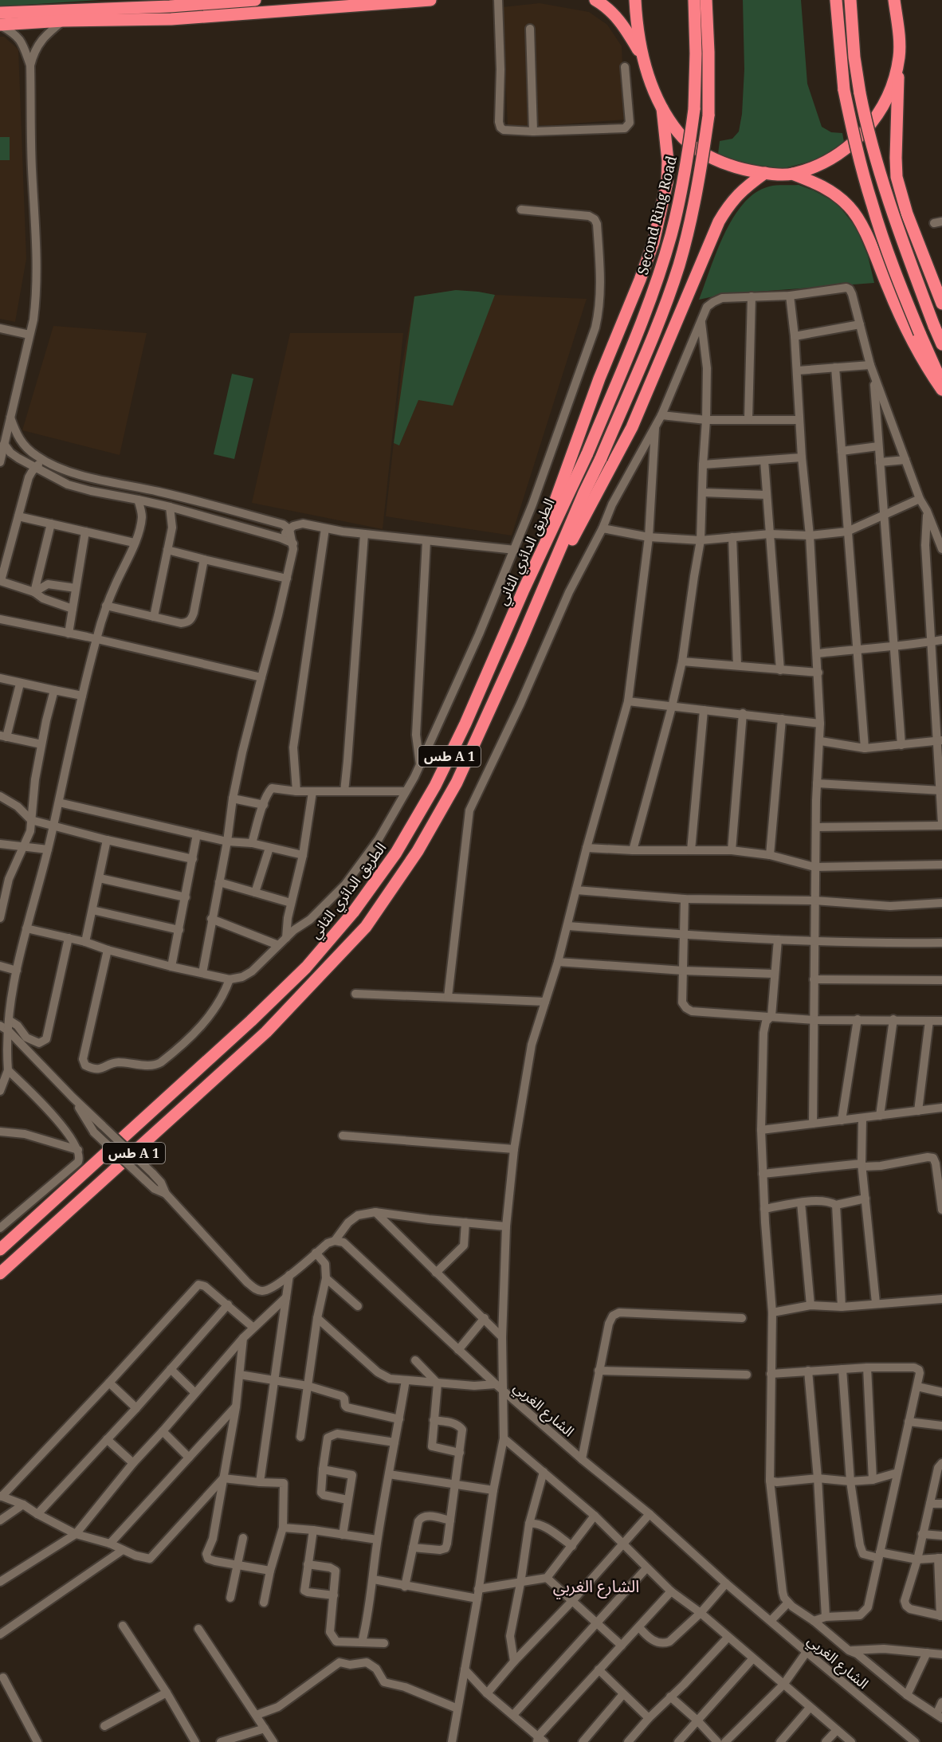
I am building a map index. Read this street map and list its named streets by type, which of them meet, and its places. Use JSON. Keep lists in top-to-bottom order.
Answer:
{
  "streets": {
    "highway": ["Second Ring Road", "الطريق الدائري الثاني", "طس A 1"],
    "street": ["الشارع الغربي"]
  },
  "crossings": [
    ["Second Ring Road", "الطريق الدائري الثاني"]
  ],
  "districts": ["الشارع الغربي"]
}
